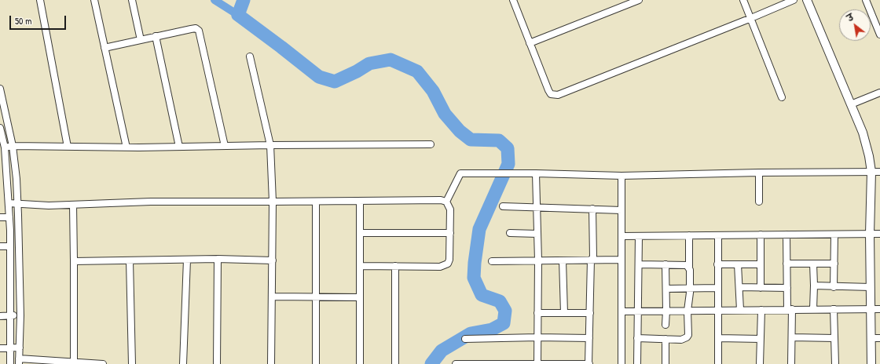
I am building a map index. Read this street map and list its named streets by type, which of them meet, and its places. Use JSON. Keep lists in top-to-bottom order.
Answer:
{
  "scale_bar": "50 m",
  "north": "top left"
}
